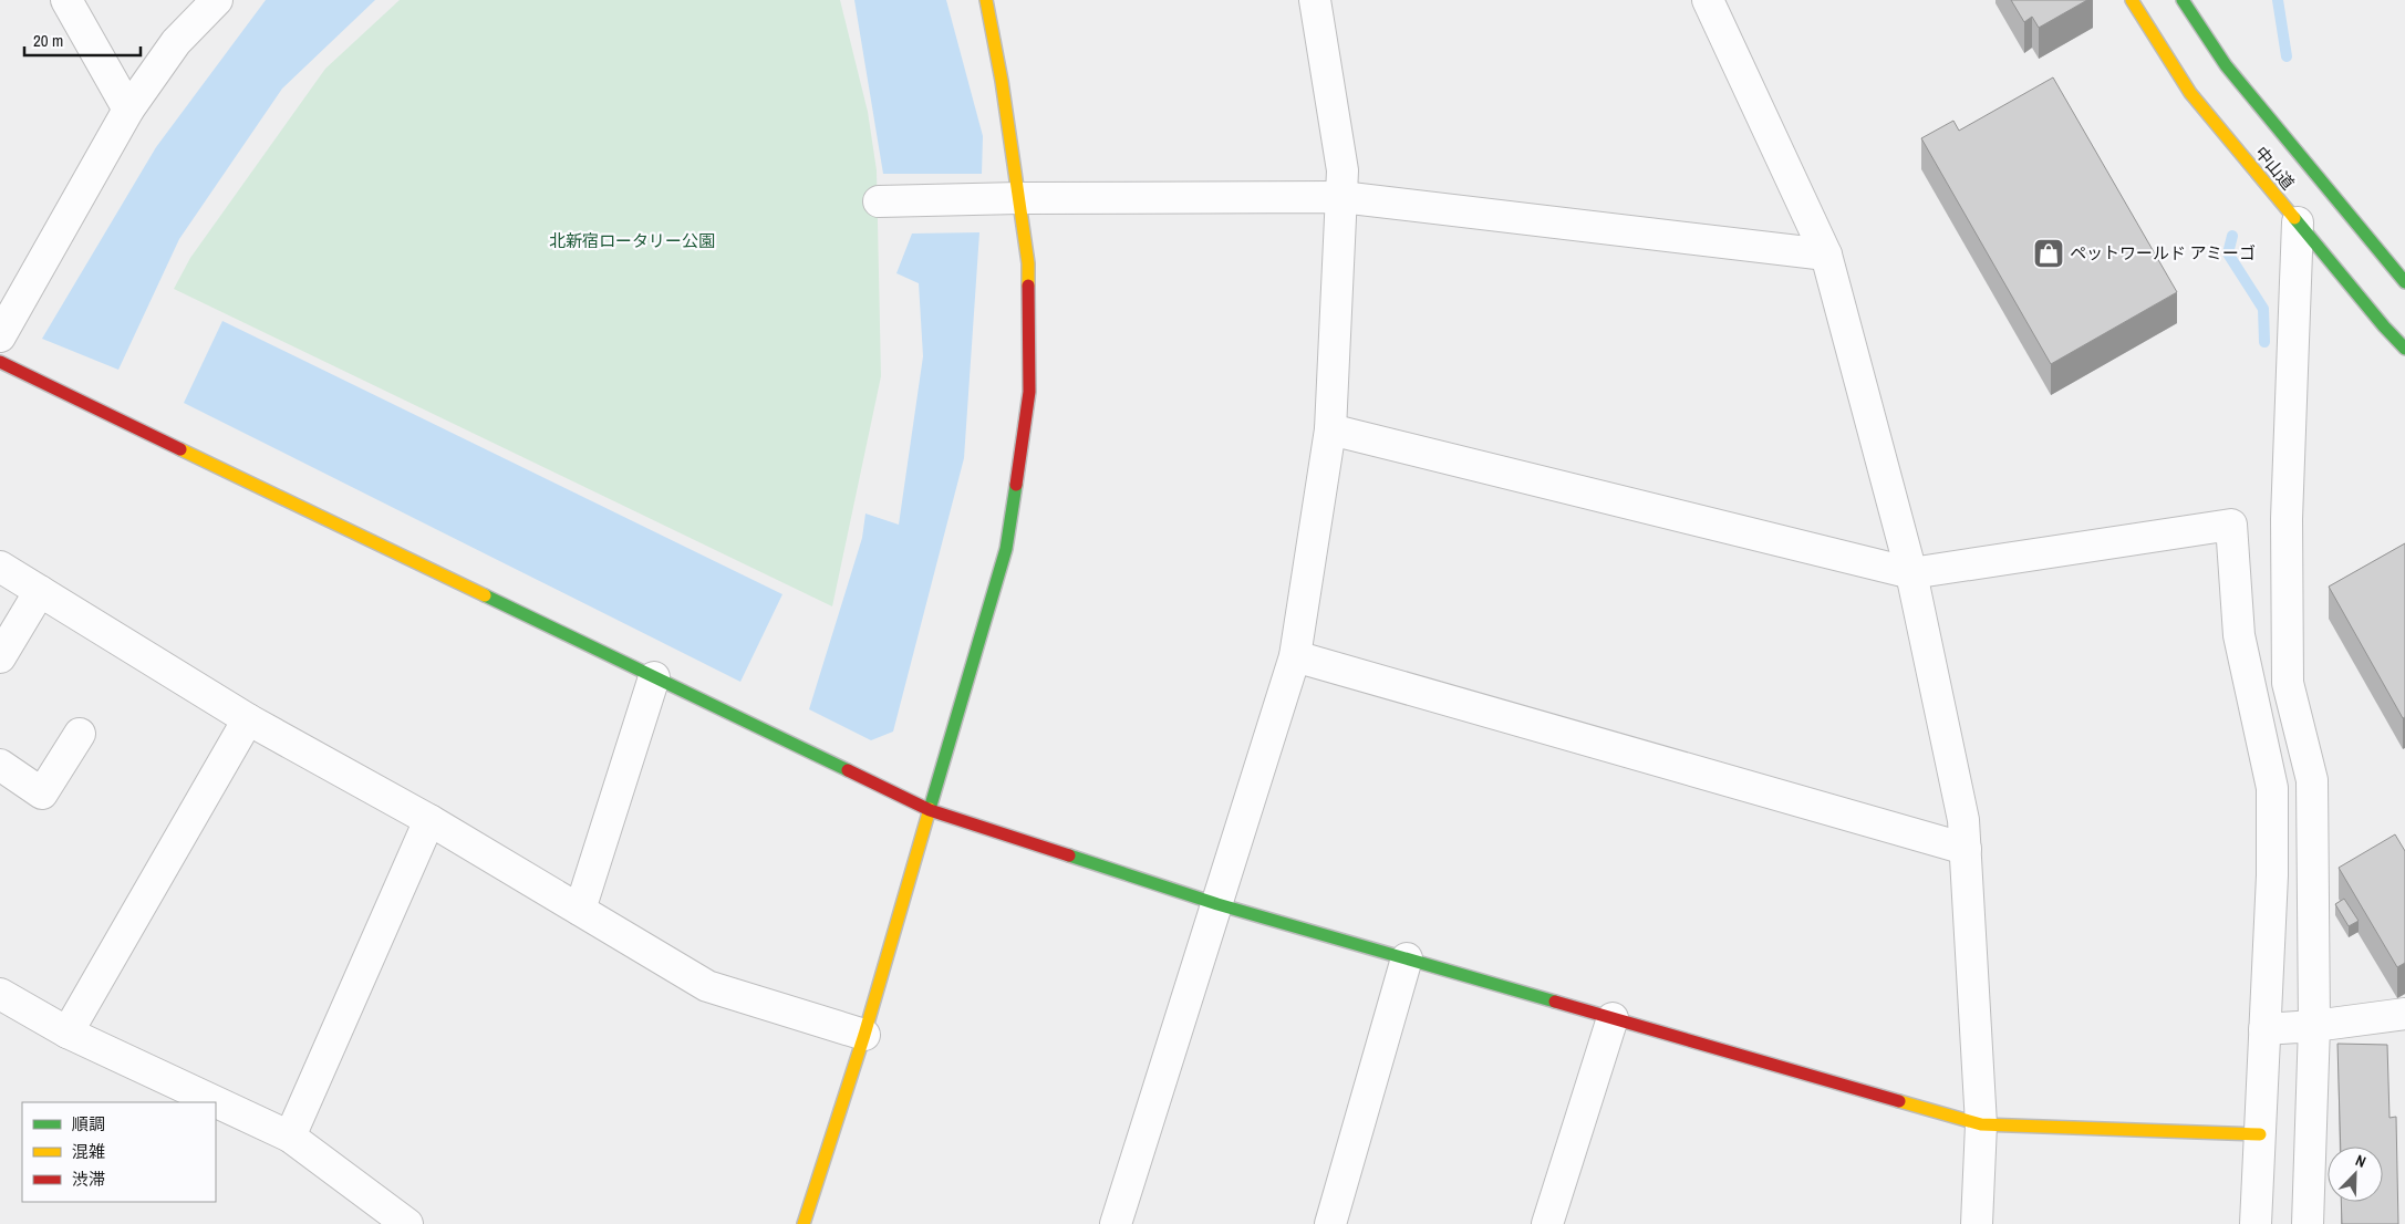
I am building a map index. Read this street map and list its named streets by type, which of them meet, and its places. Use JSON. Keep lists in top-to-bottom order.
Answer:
{
  "streets": {
    "main road": ["中山道"]
  },
  "parks": ["北新宿ロータリー公園"],
  "places": {
    "shop": ["ペットワールド アミーゴ"]
  },
  "legend": ["順調", "混雑", "渋滞"],
  "scale_bar": "20 m",
  "north": "top right"
}
